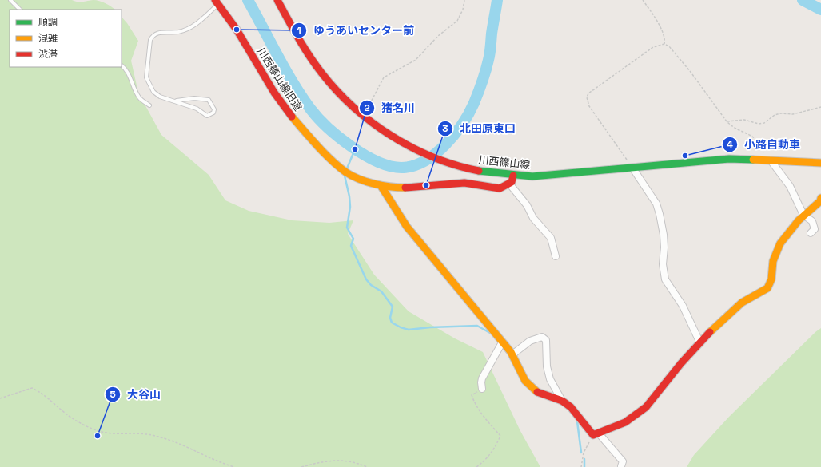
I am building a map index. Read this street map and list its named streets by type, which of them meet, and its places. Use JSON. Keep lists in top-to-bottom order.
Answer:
{
  "streets": {
    "street": ["川西篠山線旧道", "川西篠山線"]
  },
  "places": [
    "ゆうあいセンター前",
    "猪名川",
    "小路自動車",
    "北田原東口",
    "大谷山"
  ],
  "legend": ["順調", "混雑", "渋滞"]
}
